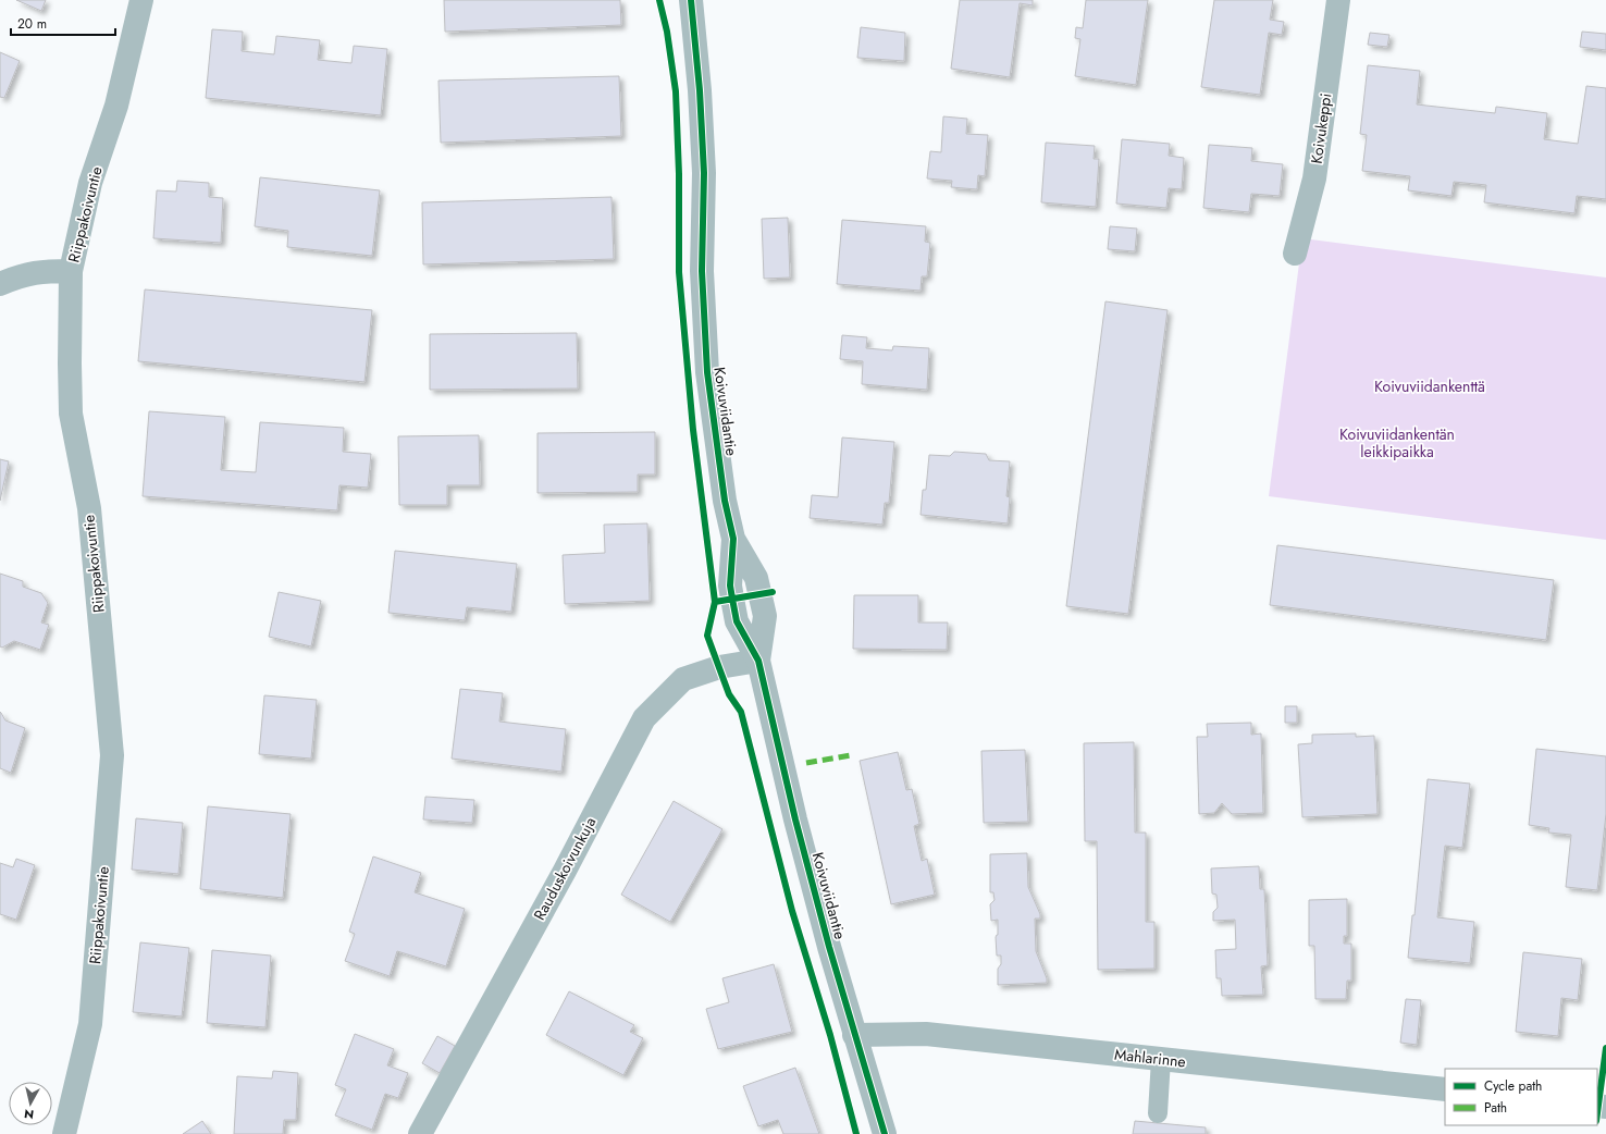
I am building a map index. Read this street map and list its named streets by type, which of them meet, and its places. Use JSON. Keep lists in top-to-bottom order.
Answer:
{
  "streets": {
    "street": [
      "Koivukeppi",
      "Riippakoivuntie",
      "Koivuviidantie",
      "Rauduskoivunkuja",
      "Mahlarinne"
    ]
  },
  "crossings": [
    ["Koivuviidantie", "Rauduskoivunkuja"],
    ["Koivuviidantie", "Mahlarinne"]
  ],
  "parks": ["Koivuviidankenttä", "Koivuviidankentän leikkipaikka"],
  "legend": ["Cycle path", "Path"],
  "scale_bar": "20 m",
  "north": "bottom"
}
